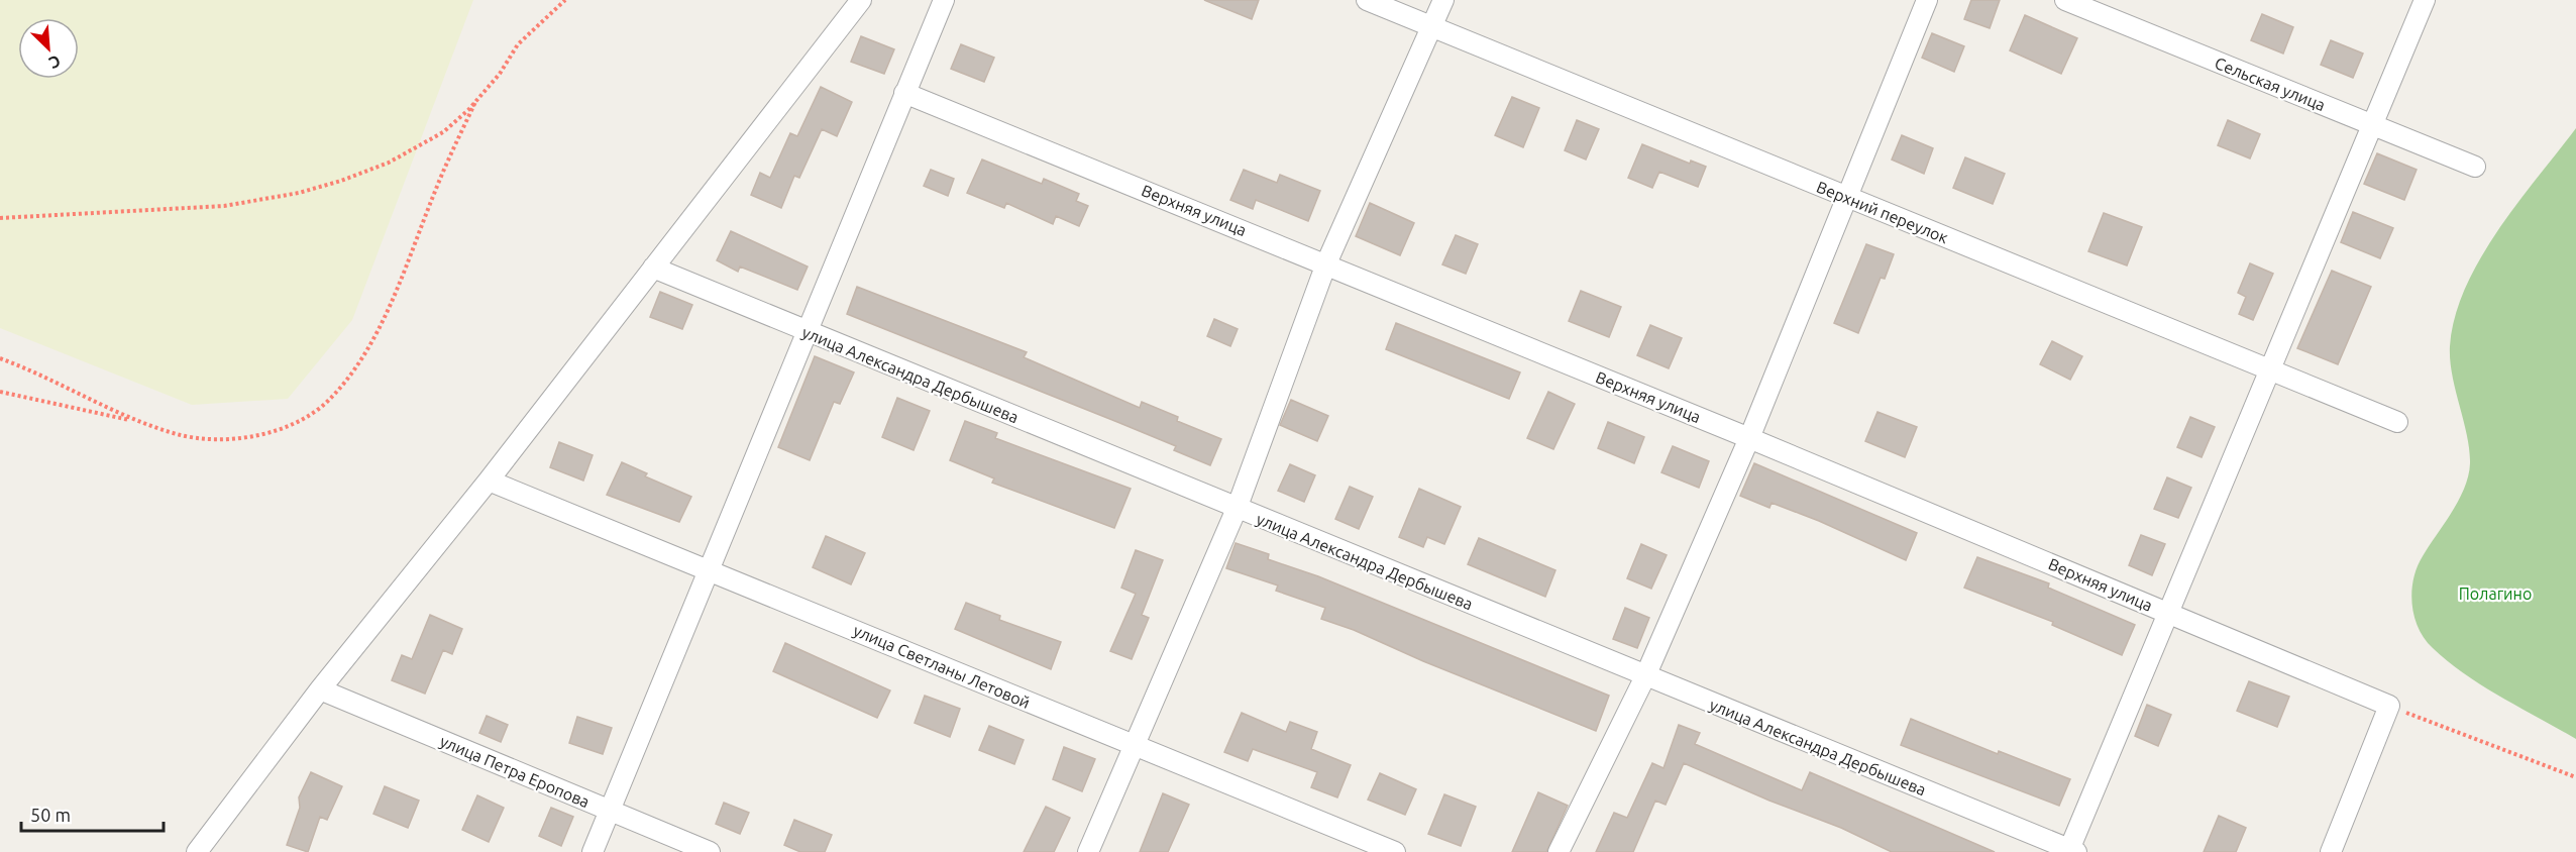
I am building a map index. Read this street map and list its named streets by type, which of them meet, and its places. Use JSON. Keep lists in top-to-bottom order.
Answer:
{
  "streets": {
    "street": [
      "Сельская улица",
      "Верхняя улица",
      "Верхний переулок",
      "улица Александра Дербышева",
      "улица Светланы Летовой",
      "улица Петра Еропова"
    ]
  },
  "parks": ["Полагино"],
  "scale_bar": "50 m",
  "north": "bottom right"
}
